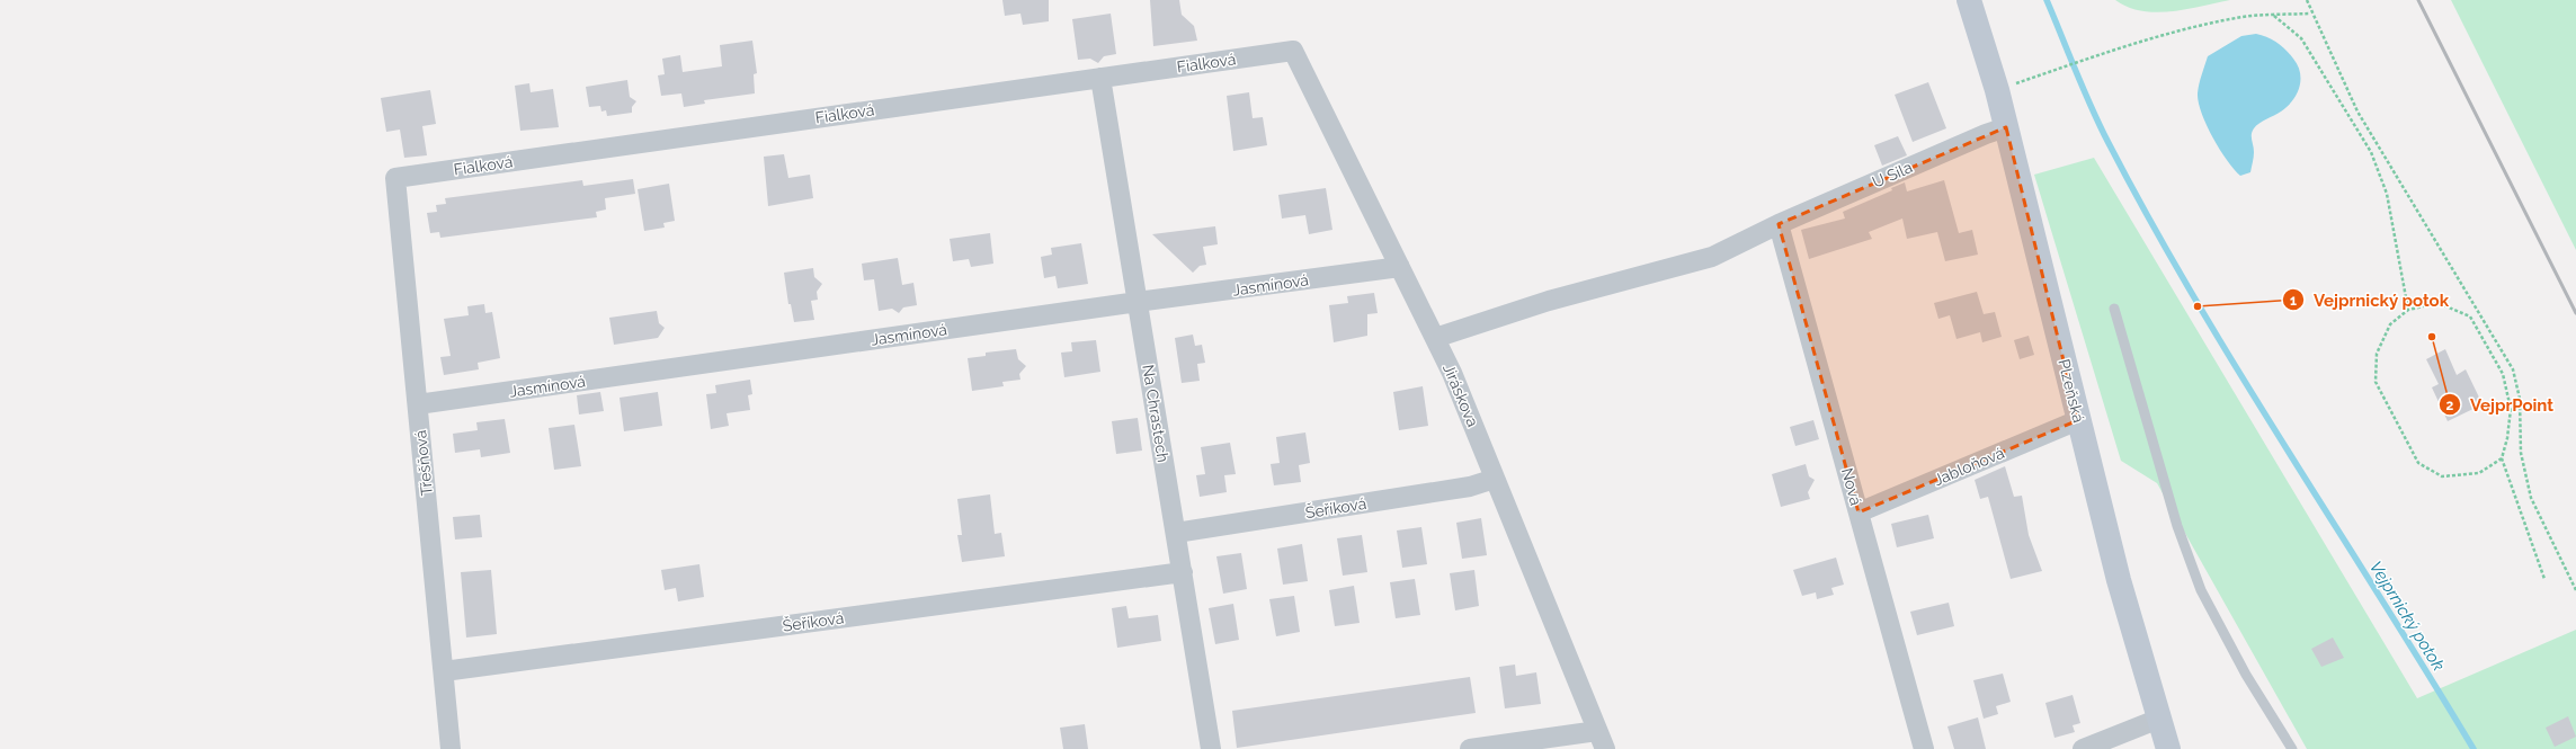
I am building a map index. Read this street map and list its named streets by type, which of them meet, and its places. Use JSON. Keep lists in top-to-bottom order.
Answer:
{
  "streets": {
    "main road": ["Plzeňská"],
    "street": [
      "Fialková",
      "U Sila",
      "Jasmínová",
      "Jiráskova",
      "Na Chrastech",
      "Třešňová",
      "Jabloňová",
      "Nová",
      "Šeříková"
    ]
  },
  "crossings": [
    ["Fialková", "Jiráskova"],
    ["Fialková", "Na Chrastech"],
    ["Fialková", "Třešňová"],
    ["U Sila", "Plzeňská"],
    ["U Sila", "Jiráskova"],
    ["U Sila", "Nová"],
    ["Jasmínová", "Jiráskova"],
    ["Jasmínová", "Na Chrastech"],
    ["Jasmínová", "Třešňová"],
    ["Plzeňská", "Jabloňová"],
    ["Jiráskova", "Šeříková"],
    ["Na Chrastech", "Šeříková"],
    ["Třešňová", "Šeříková"],
    ["Jabloňová", "Nová"]
  ],
  "water": ["Vejprnický potok"],
  "places": ["Vejprnický potok", "VejprPoint"]
}
